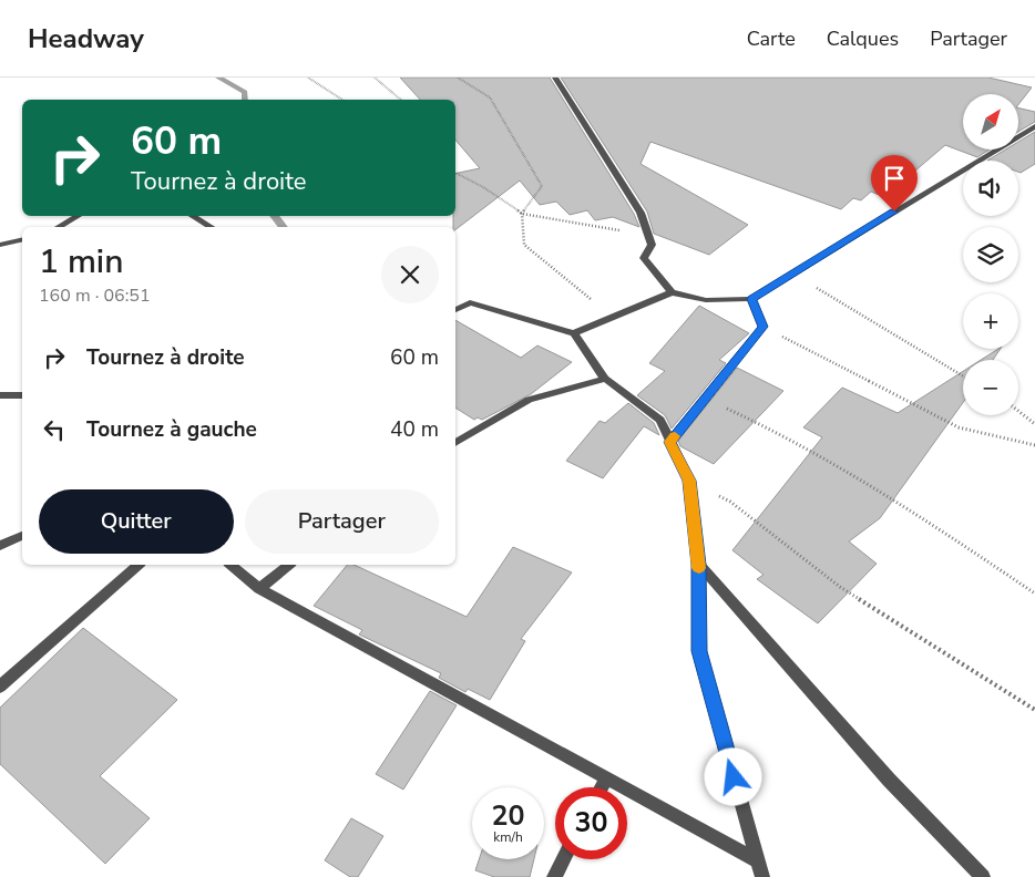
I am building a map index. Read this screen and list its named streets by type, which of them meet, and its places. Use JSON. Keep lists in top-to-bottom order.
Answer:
{
  "north": "top right",
  "page": {
    "header": "Headway",
    "nav": ["Carte", "Calques", "Partager"],
    "map_buttons": ["+", "−"],
    "turn": ["60 m", "Tournez à droite"],
    "heading": ["1 min", "160 m · 06:51"],
    "list": [
      {
        "name": "Tournez à droite",
        "value": "60 m"
      },
      {
        "name": "Tournez à gauche",
        "value": "40 m"
      }
    ],
    "buttons": ["Quitter", "Partager"],
    "speed": "20 km/h",
    "limit": "30"
  }
}
